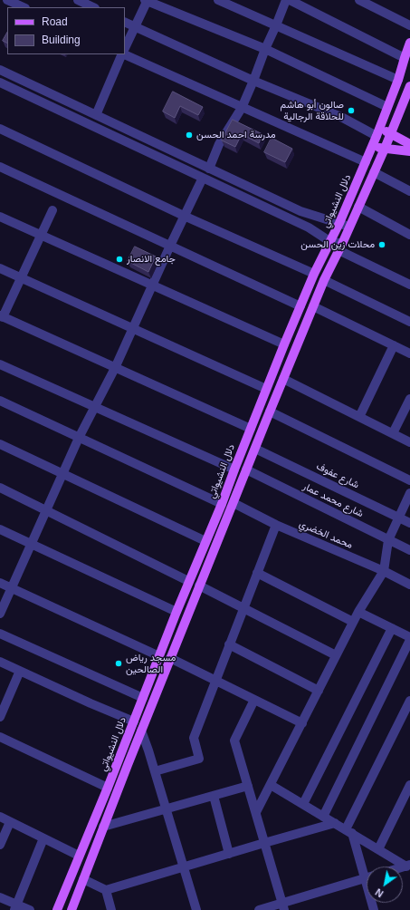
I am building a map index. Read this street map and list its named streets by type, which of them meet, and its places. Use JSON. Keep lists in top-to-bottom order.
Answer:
{
  "streets": {
    "main road": ["دلال النشيواتي"],
    "street": ["شارع عفوف", "شارع محمد عمار", "محمد الخضري"]
  },
  "crossings": [
    ["دلال النشيواتي", "شارع عفوف"],
    ["دلال النشيواتي", "شارع محمد عمار"],
    ["دلال النشيواتي", "محمد الخضري"]
  ],
  "places": [
    "صالون أبو هاشم للحلاقة الرجالية",
    "مدرسة احمد الحسن",
    "محلات زين الحسن",
    "جامع الانصار",
    "مسجد رياض الصالحين"
  ],
  "legend": ["Road", "Building"],
  "north": "bottom left"
}
